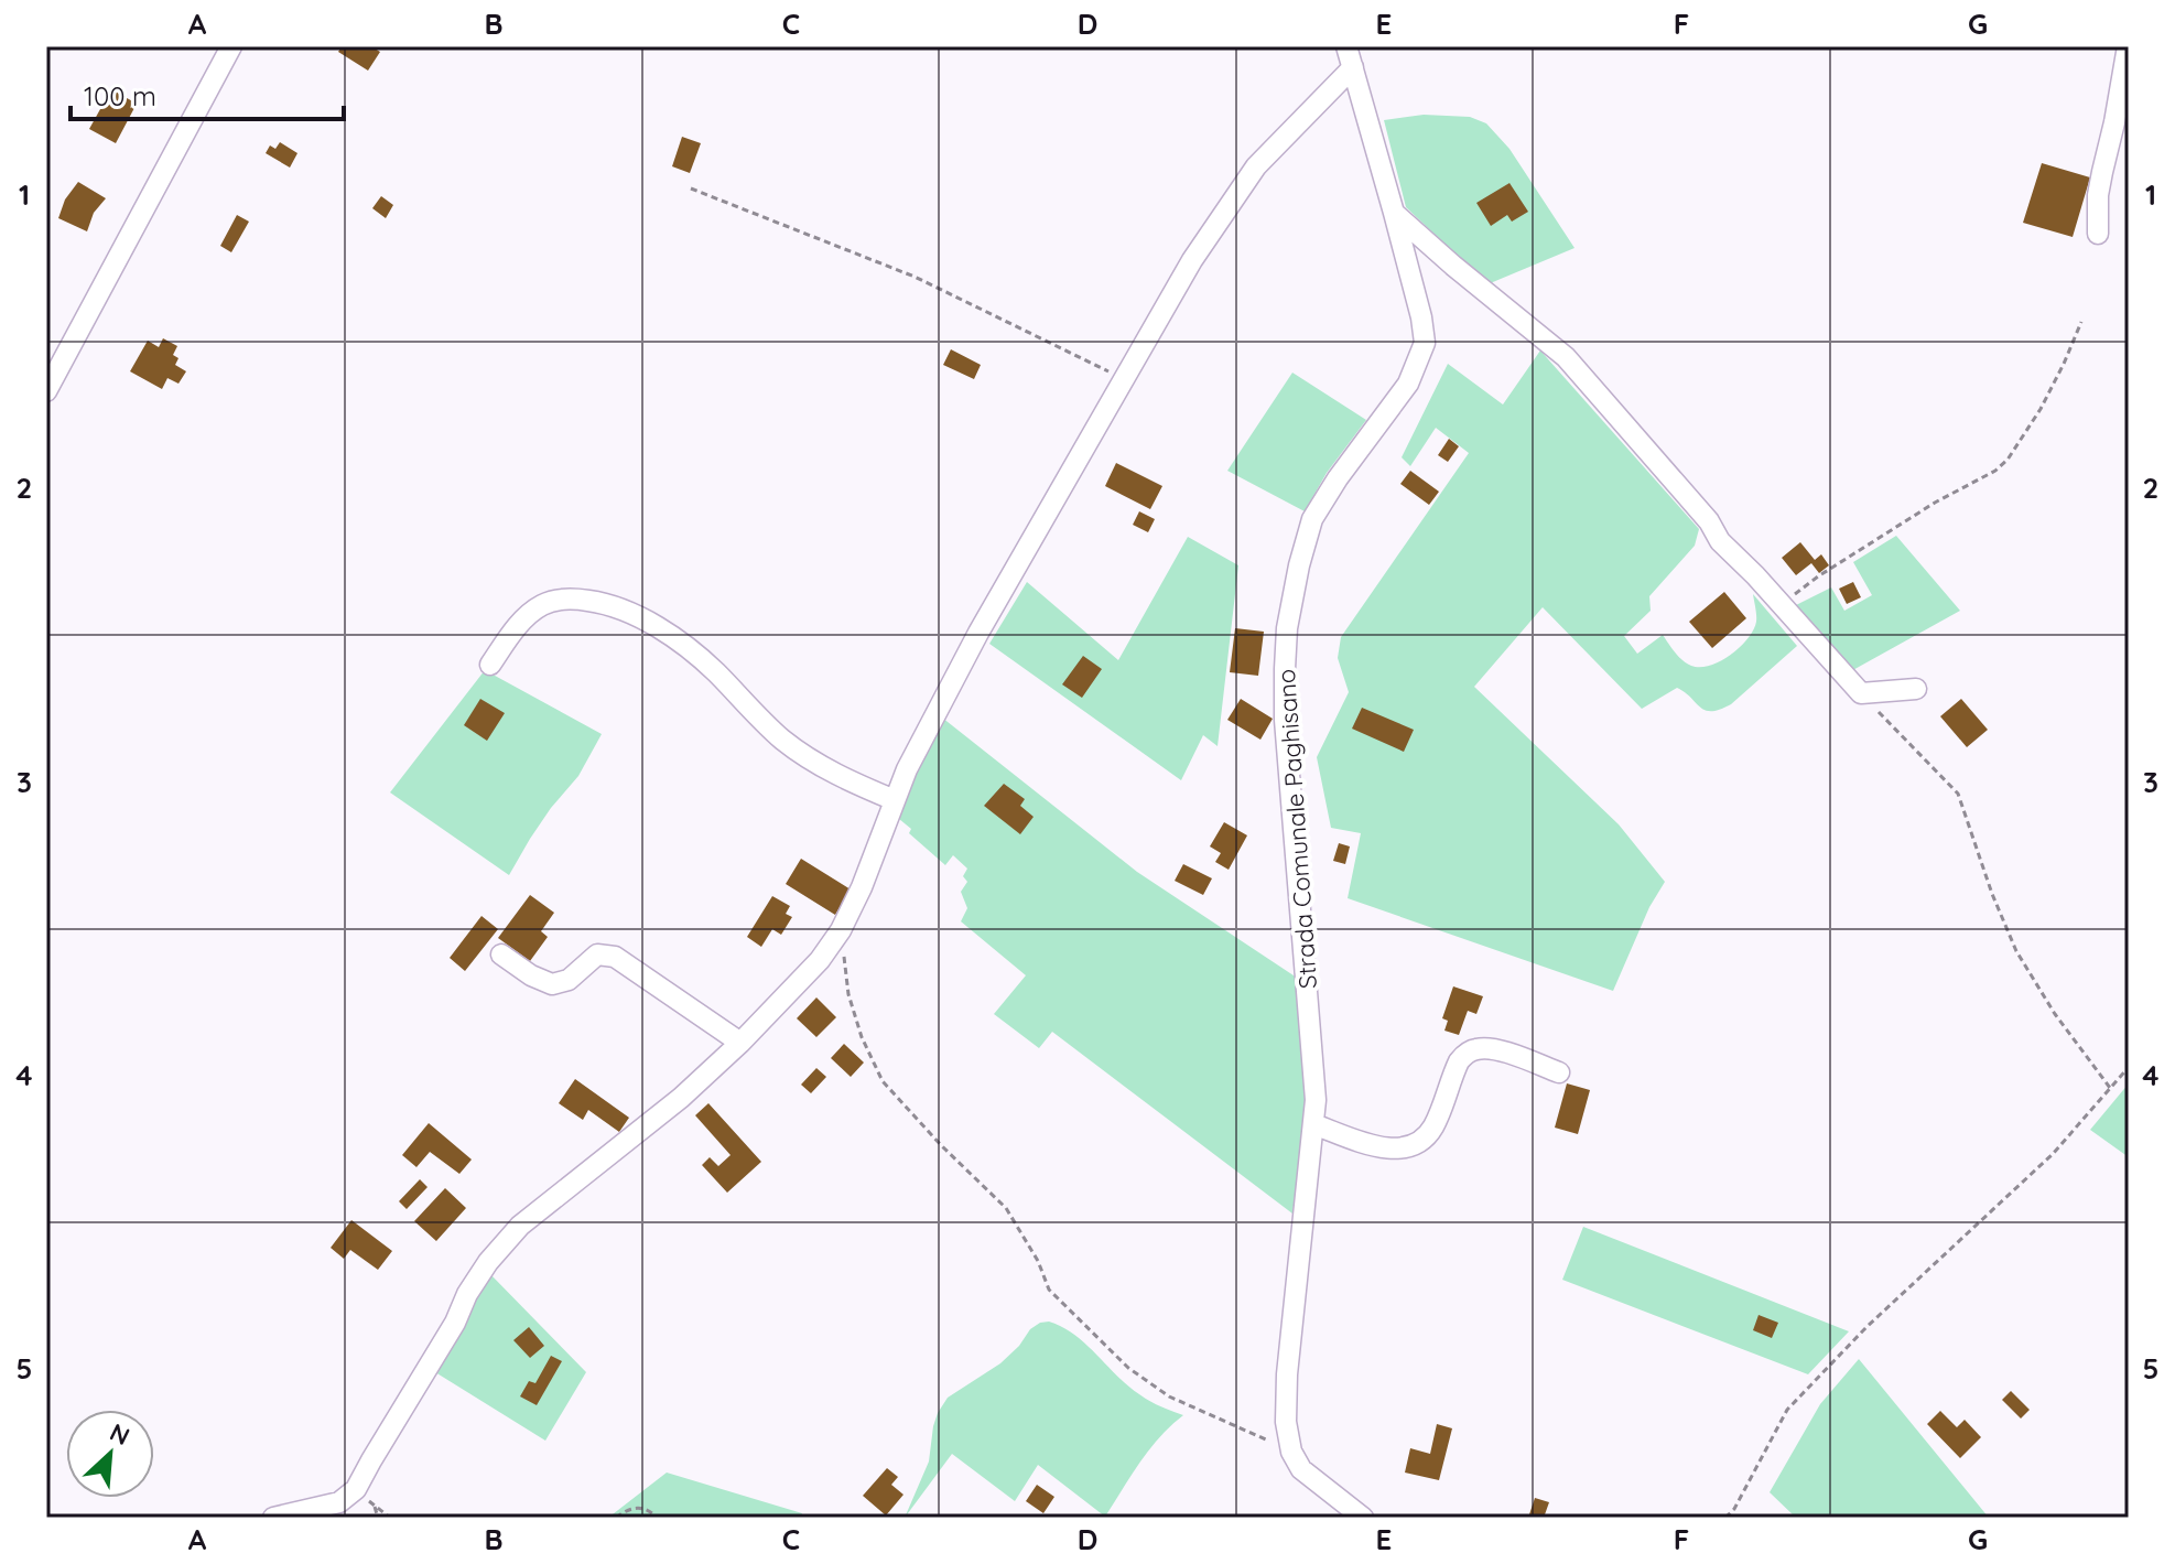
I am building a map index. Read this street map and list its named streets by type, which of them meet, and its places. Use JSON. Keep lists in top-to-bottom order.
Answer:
{
  "streets": {
    "street": ["Strada Comunale Paghisano"]
  },
  "scale_bar": "100 m",
  "north": "top right",
  "grid": {
    "columns": [
      "A",
      "B",
      "C",
      "D",
      "E",
      "F",
      "G"
    ],
    "rows": [
      "1",
      "2",
      "3",
      "4",
      "5"
    ]
  }
}
